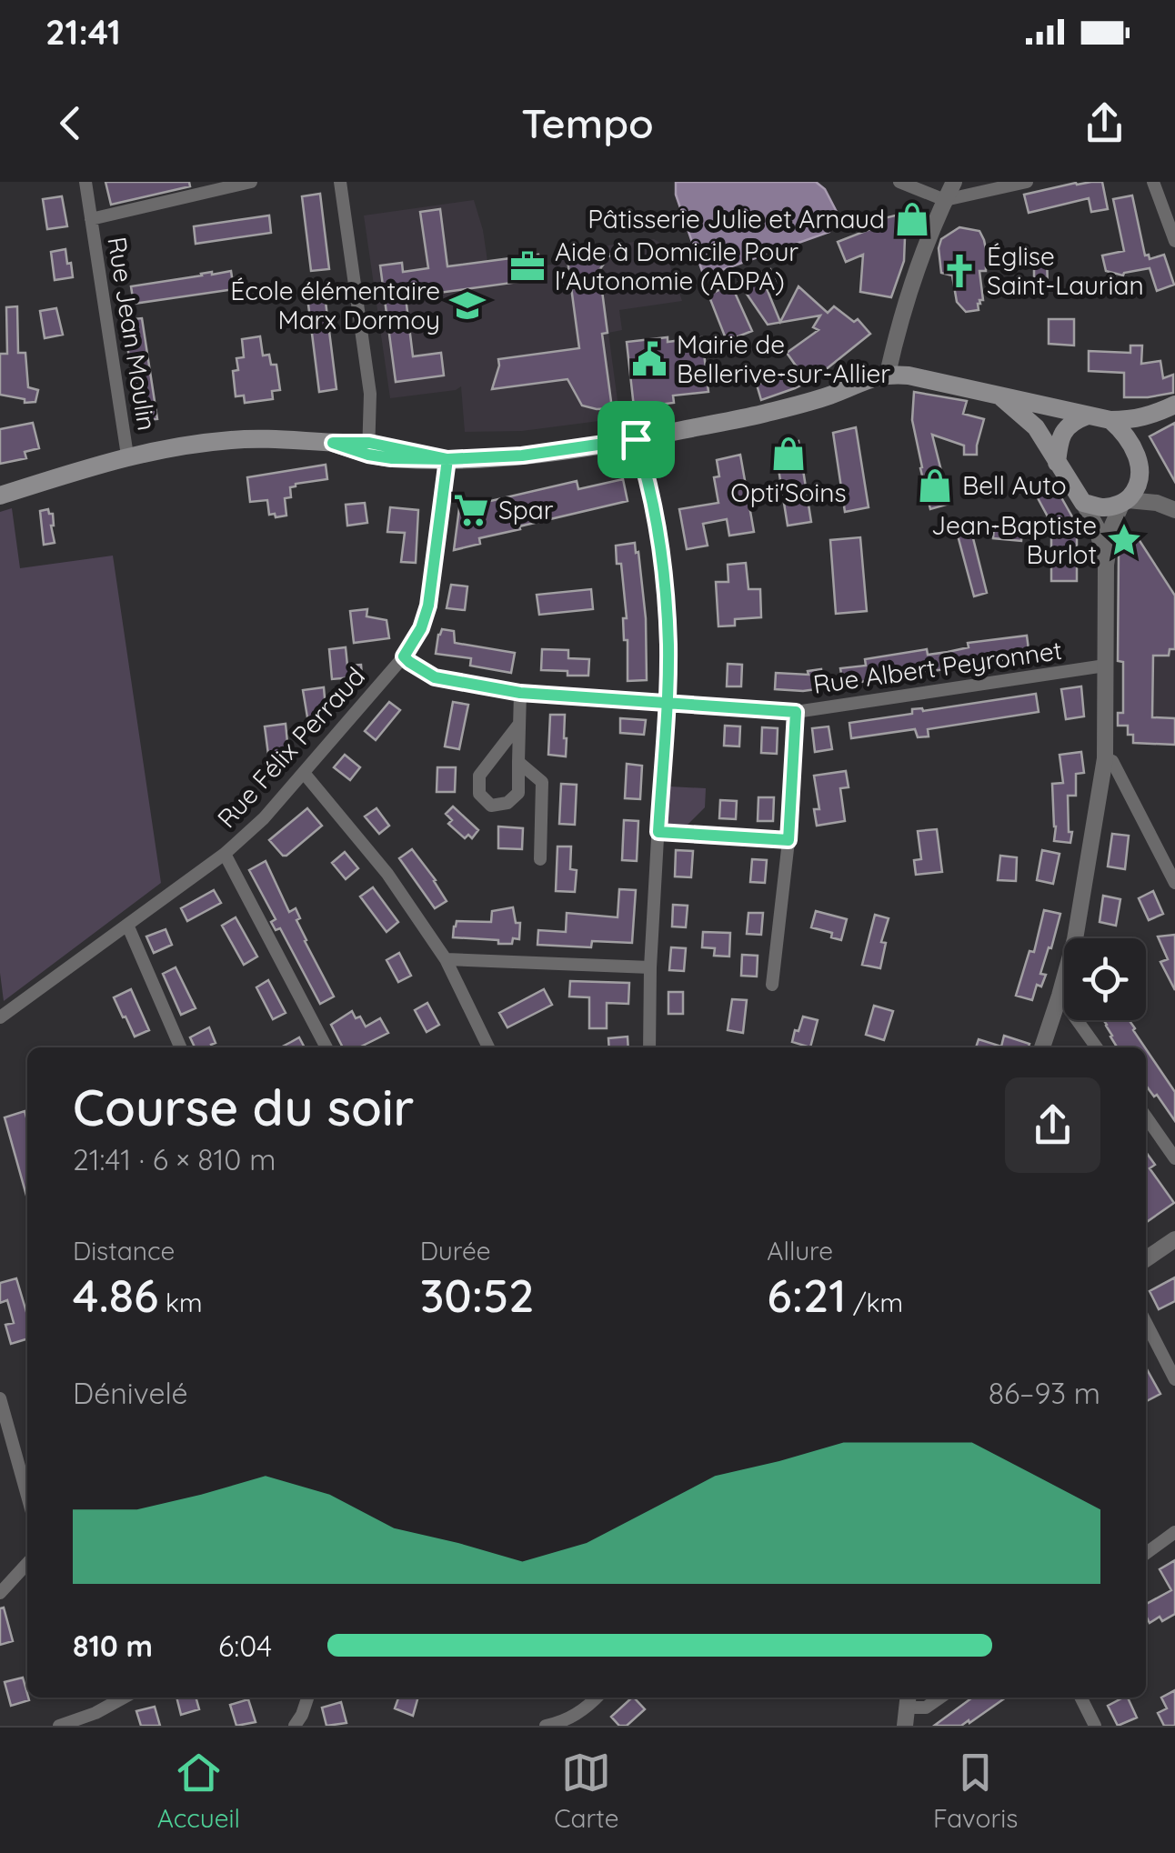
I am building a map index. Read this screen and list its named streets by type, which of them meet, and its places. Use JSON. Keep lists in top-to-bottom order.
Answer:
{
  "streets": {
    "street": ["Rue Jean Moulin", "Rue Albert Peyronnet", "Rue Félix Perraud"]
  },
  "crossings": [
    ["Rue Albert Peyronnet", "Rue Félix Perraud"]
  ],
  "places": {
    "shop": ["Pâtisserie Julie et Arnaud", "Opti'Soins", "Bell Auto"],
    "office": ["Aide à Domicile Pour l'Autonomie (ADPA)"],
    "church": ["Église Saint-Laurian"],
    "school or university": ["École élémentaire Marx Dormoy"],
    "public building": ["Mairie de Bellerive-sur-Allier"],
    "supermarket": ["Spar"],
    "place": ["Jean-Baptiste Burlot"]
  },
  "page": {
    "status": "21:41",
    "header": "Tempo",
    "heading": ["Course du soir", "21:41 · 6 × 810 m"],
    "stats": [
      ["Distance", "4.86 km"],
      ["Durée", "30:52"],
      ["Allure", "6:21 /km"]
    ],
    "chart": ["Dénivelé", "86–93 m"],
    "list": [
      {
        "name": "810 m",
        "note": "6:04"
      }
    ],
    "tabs": ["Accueil", "Carte", "Favoris"]
  }
}
